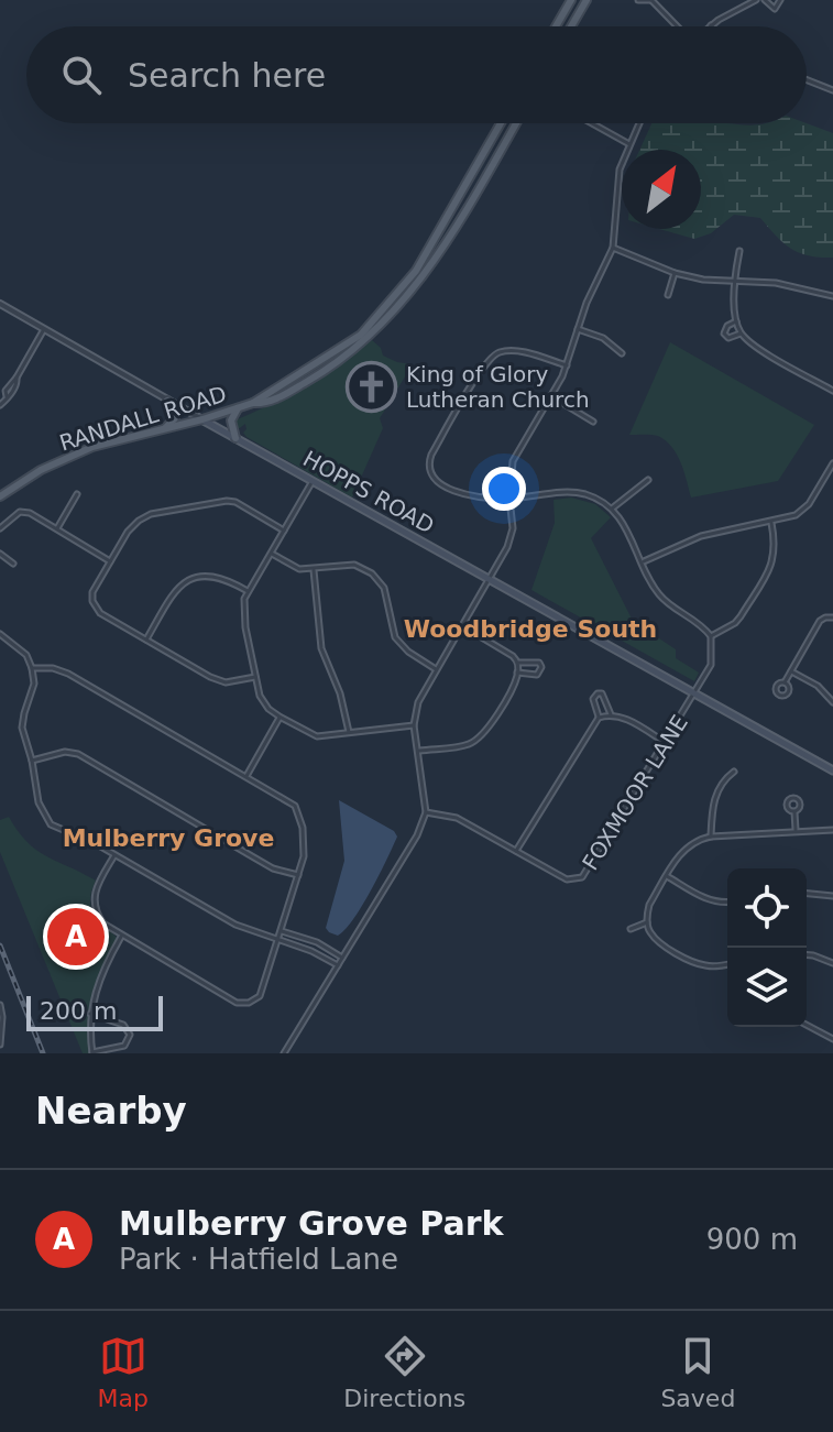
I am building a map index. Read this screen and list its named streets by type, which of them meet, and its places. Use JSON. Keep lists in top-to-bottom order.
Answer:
{
  "streets": {
    "main road": ["RANDALL ROAD", "HOPPS ROAD"],
    "street": ["FOXMOOR LANE"]
  },
  "crossings": [
    ["RANDALL ROAD", "HOPPS ROAD"],
    ["HOPPS ROAD", "FOXMOOR LANE"]
  ],
  "districts": ["Woodbridge South", "Mulberry Grove"],
  "places": {
    "church": ["King of Glory Lutheran Church"]
  },
  "scale_bar": "200 m",
  "north": "top right",
  "page": {
    "search": "Search here",
    "pins": "A",
    "scale": "200 m",
    "heading": "Nearby",
    "list": [
      {
        "mark": "A",
        "name": "Mulberry Grove Park",
        "note": "Park · Hatfield Lane",
        "value": "900 m"
      }
    ],
    "nav": ["Map", "Directions", "Saved"]
  }
}
